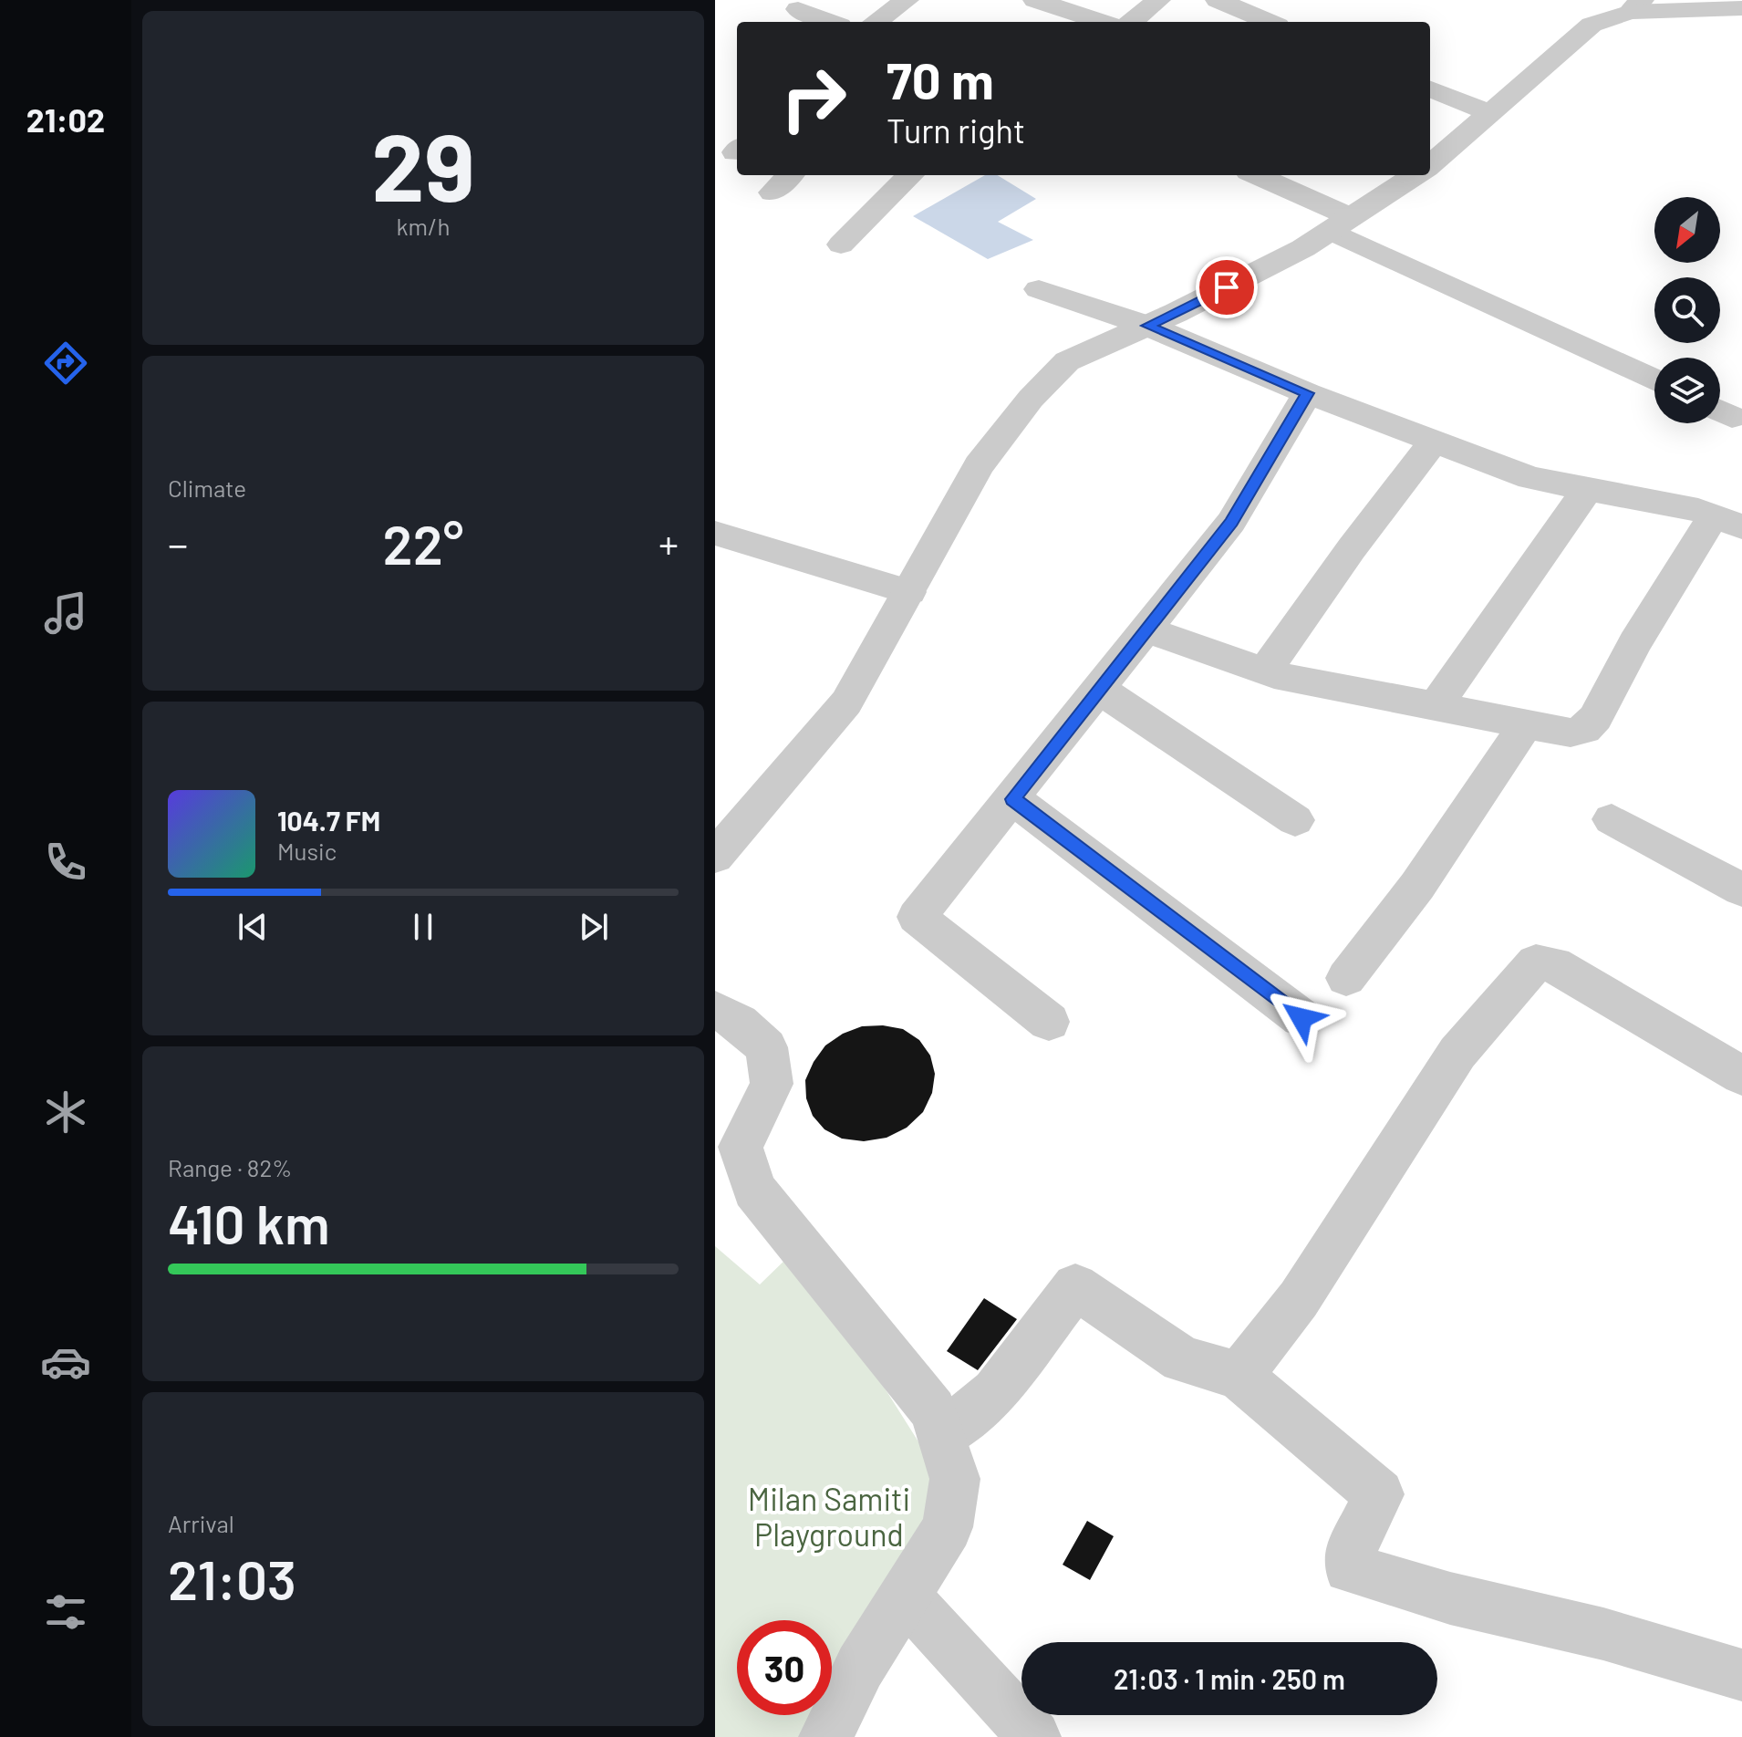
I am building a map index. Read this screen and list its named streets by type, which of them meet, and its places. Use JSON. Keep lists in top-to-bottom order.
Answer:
{
  "parks": ["Milan Samiti Playground"],
  "north": "bottom left",
  "page": {
    "tabs": "21:02",
    "tile": [
      ["29", "km/h"],
      "Climate",
      ["Range · 82%", "410 km"],
      ["Arrival", "21:03"]
    ],
    "turn": ["70 m", "Turn right"],
    "heat": ["−", "22°", "+"],
    "song": ["104.7 FM", "Music"],
    "limit": "30",
    "trip": "21:03 · 1 min · 250 m"
  }
}
